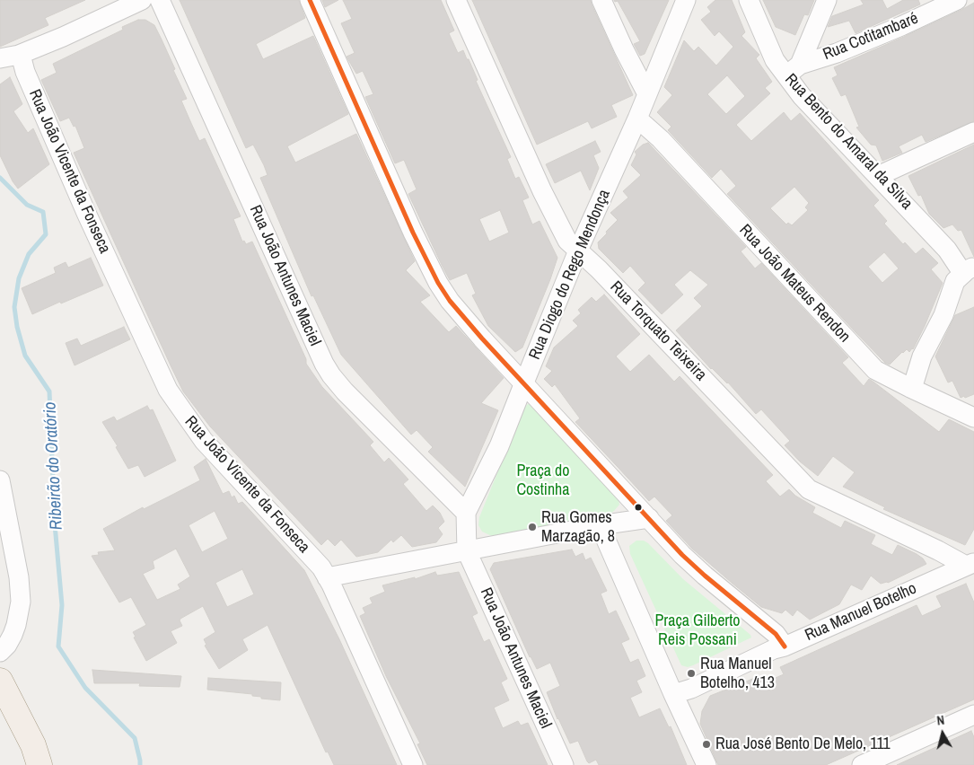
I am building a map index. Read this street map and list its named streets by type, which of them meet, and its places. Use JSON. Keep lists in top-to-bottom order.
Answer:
{
  "streets": {
    "street": [
      "Rua Cotitambaré",
      "Rua Bento do Amaral da Silva",
      "Rua João Vicente da Fonseca",
      "Rua Diogo do Rego Mendonça",
      "Rua João Antunes Maciel",
      "Rua João Mateus Rendon",
      "Rua Torquato Teixeira",
      "Rua Manuel Botelho"
    ]
  },
  "crossings": [
    ["Rua Cotitambaré", "Rua Bento do Amaral da Silva"],
    ["Rua Diogo do Rego Mendonça", "Rua João Antunes Maciel"],
    ["Rua Diogo do Rego Mendonça", "Rua João Mateus Rendon"],
    ["Rua Diogo do Rego Mendonça", "Rua Torquato Teixeira"],
    ["Rua Torquato Teixeira", "Rua Manuel Botelho"]
  ],
  "water": ["Ribeirão do Oratório"],
  "parks": ["Praça do Costinha", "Praça Gilberto Reis Possani"],
  "places": ["Rua Gomes Marzagão, 8", "Rua Manuel Botelho, 413", "Rua José Bento De Melo, 111"],
  "north": "top"
}
